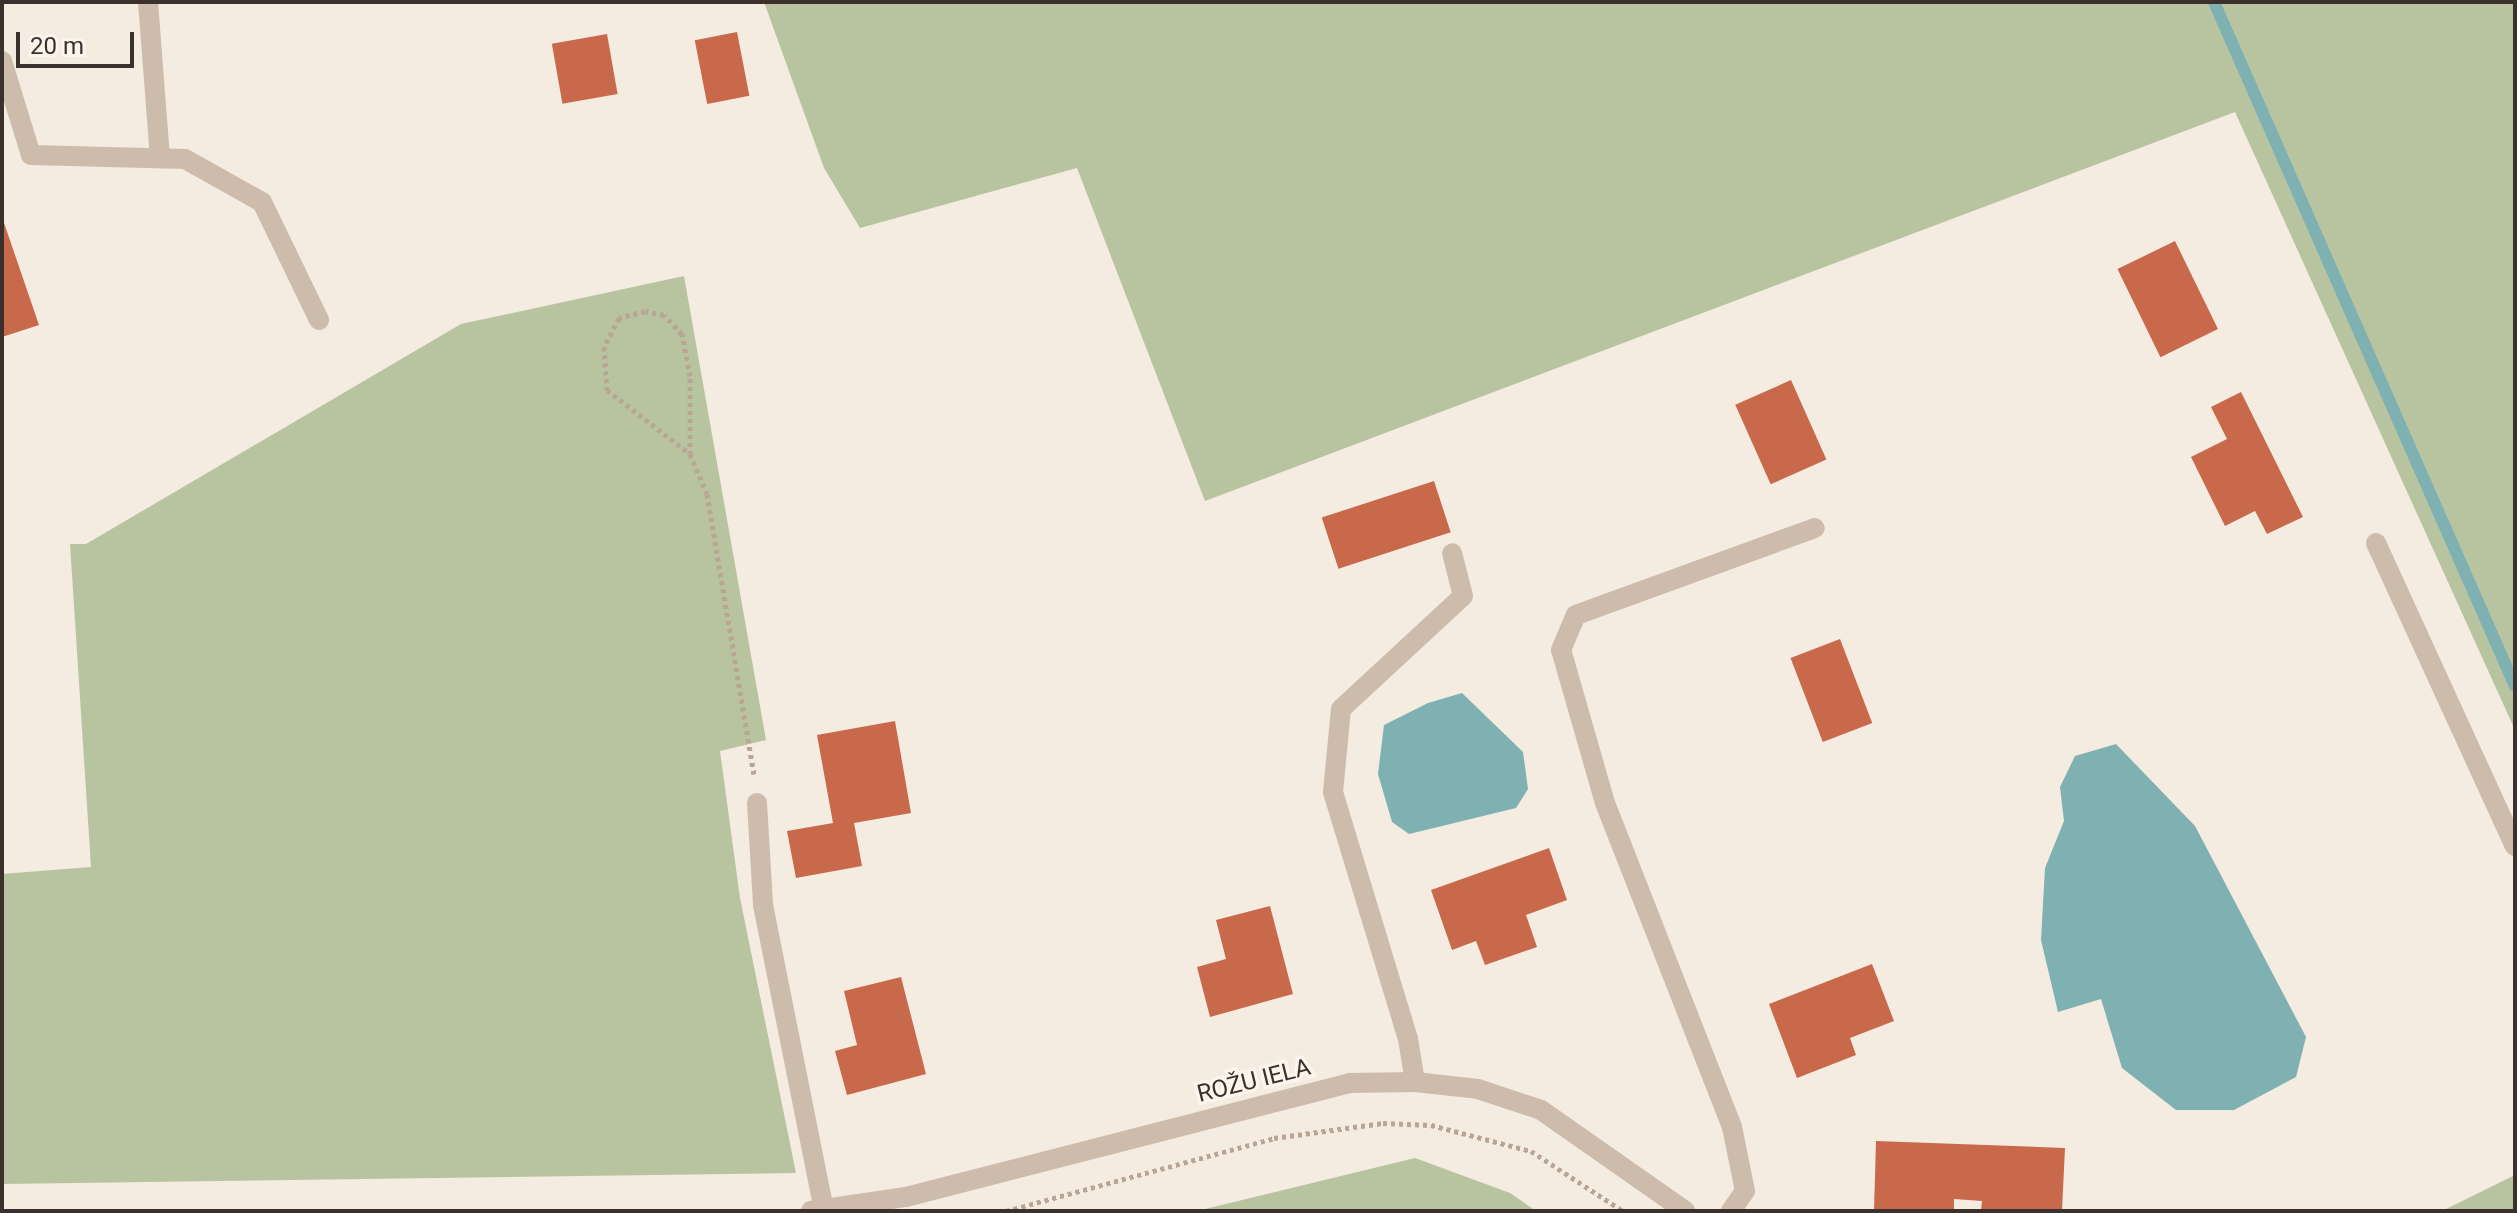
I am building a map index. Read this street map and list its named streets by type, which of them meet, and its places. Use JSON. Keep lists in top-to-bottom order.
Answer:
{
  "streets": {
    "street": ["ROŽU IELA"]
  },
  "scale_bar": "20 m"
}
